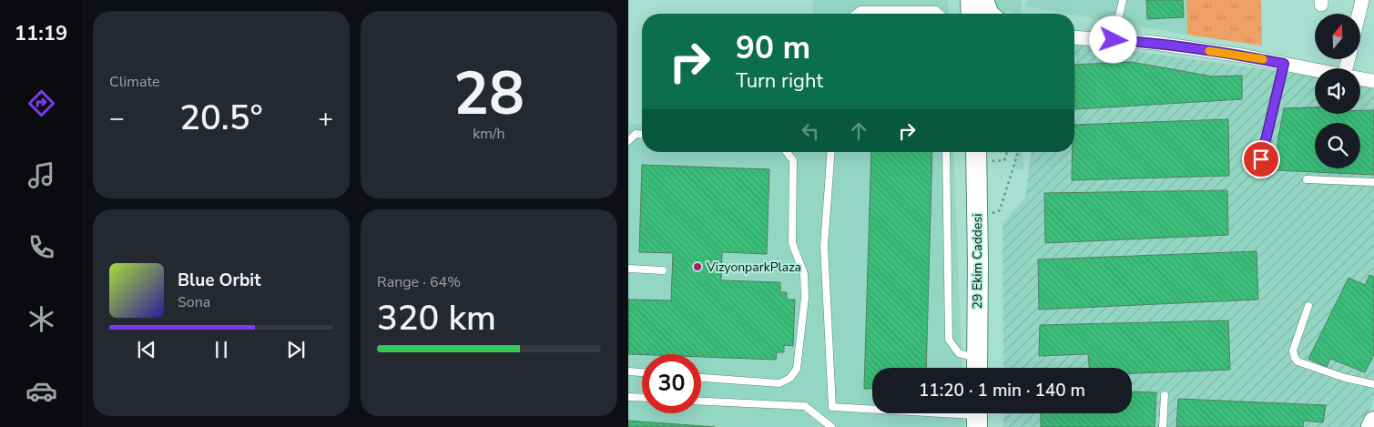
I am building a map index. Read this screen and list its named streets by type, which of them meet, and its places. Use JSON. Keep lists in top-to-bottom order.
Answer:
{
  "streets": {
    "main road": ["29 Ekim Caddesi"]
  },
  "places": ["VizyonparkPlaza"],
  "north": "top",
  "page": {
    "tabs": "11:19",
    "tile": [
      "Climate",
      ["28", "km/h"],
      ["Range · 64%", "320 km"]
    ],
    "turn": ["90 m", "Turn right"],
    "heat": ["−", "20.5°", "+"],
    "song": ["Blue Orbit", "Sona"],
    "limit": "30",
    "trip": "11:20 · 1 min · 140 m"
  }
}
